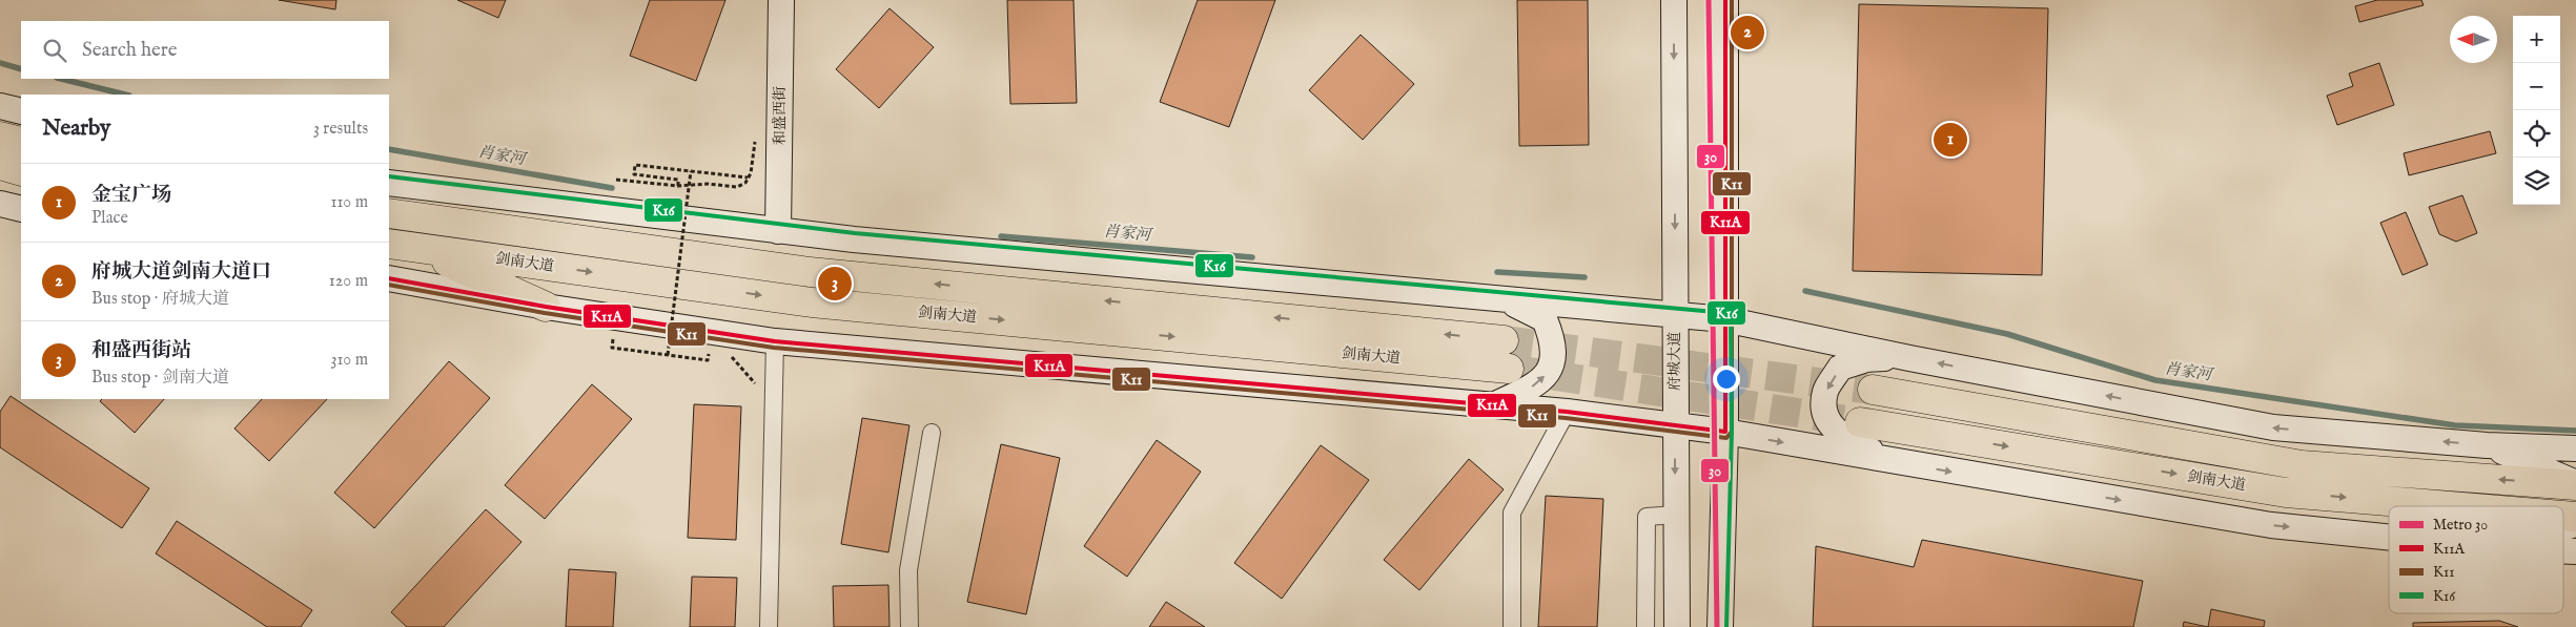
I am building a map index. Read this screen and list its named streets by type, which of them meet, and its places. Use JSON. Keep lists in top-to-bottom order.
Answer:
{
  "streets": {
    "highway": ["剑南大道"],
    "main road": ["和盛西街", "府城大道"]
  },
  "water": ["肖家河"],
  "lines": [
    "metro line 30",
    "transit line K11A",
    "transit line K11",
    "transit line K16"
  ],
  "legend": [
    "Metro 30",
    "K11A",
    "K11",
    "K16"
  ],
  "north": "left",
  "page": {
    "pins": ["2", "1", "3"],
    "map_buttons": ["+", "−"],
    "search": "Search here",
    "heading": ["Nearby", "3 results"],
    "list": [
      {
        "mark": "1",
        "name": "金宝广场",
        "note": "Place",
        "value": "110 m"
      },
      {
        "mark": "2",
        "name": "府城大道剑南大道口",
        "note": "Bus stop · 府城大道",
        "value": "120 m"
      },
      {
        "mark": "3",
        "name": "和盛西街站",
        "note": "Bus stop · 剑南大道",
        "value": "310 m"
      }
    ]
  }
}
